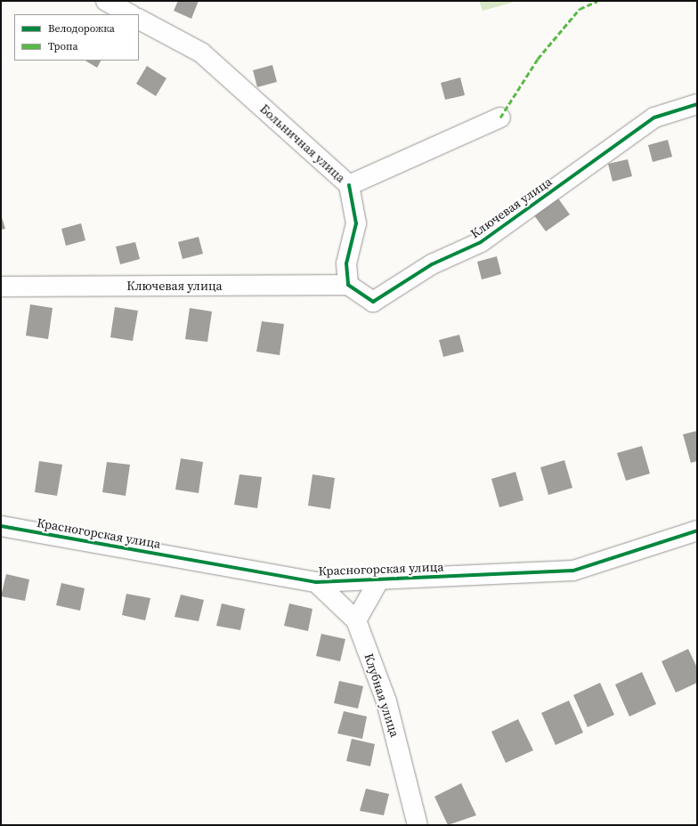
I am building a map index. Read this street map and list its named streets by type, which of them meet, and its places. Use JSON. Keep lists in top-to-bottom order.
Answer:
{
  "streets": {
    "street": [
      "Больничная улица",
      "Ключевая улица",
      "Красногорская улица",
      "Клубная улица"
    ]
  },
  "crossings": [
    ["Красногорская улица", "Клубная улица"]
  ],
  "legend": ["Велодорожка", "Тропа"]
}
